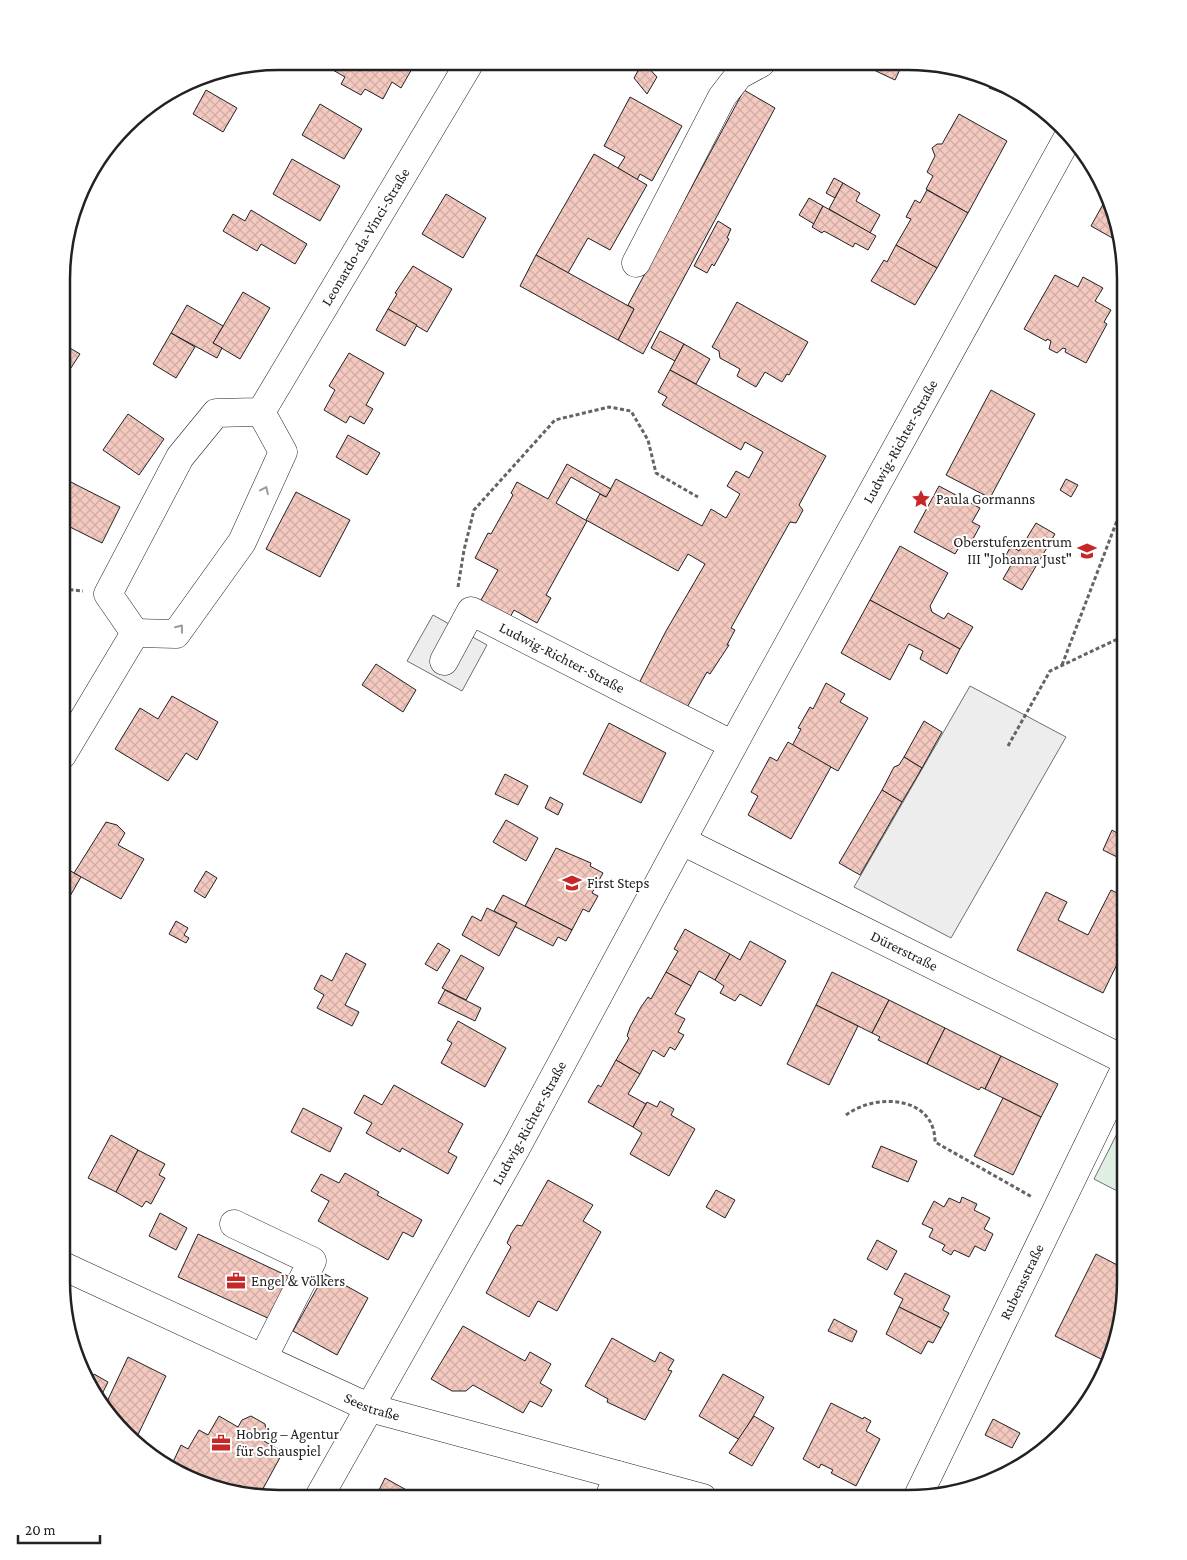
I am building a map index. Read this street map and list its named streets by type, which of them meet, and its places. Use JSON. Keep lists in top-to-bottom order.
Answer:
{
  "streets": {
    "street": [
      "Leonardo-da-Vinci-Straße",
      "Ludwig-Richter-Straße",
      "Dürerstraße",
      "Rubensstraße",
      "Seestraße"
    ]
  },
  "crossings": [
    ["Ludwig-Richter-Straße", "Dürerstraße"],
    ["Ludwig-Richter-Straße", "Seestraße"]
  ],
  "places": {
    "place": ["Paula Gormanns"],
    "school or university": ["Oberstufenzentrum III \"Johanna Just\"", "First Steps"],
    "office": ["Engel & Völkers", "Hobrig – Agentur für Schauspiel"]
  },
  "scale_bar": "20 m"
}
